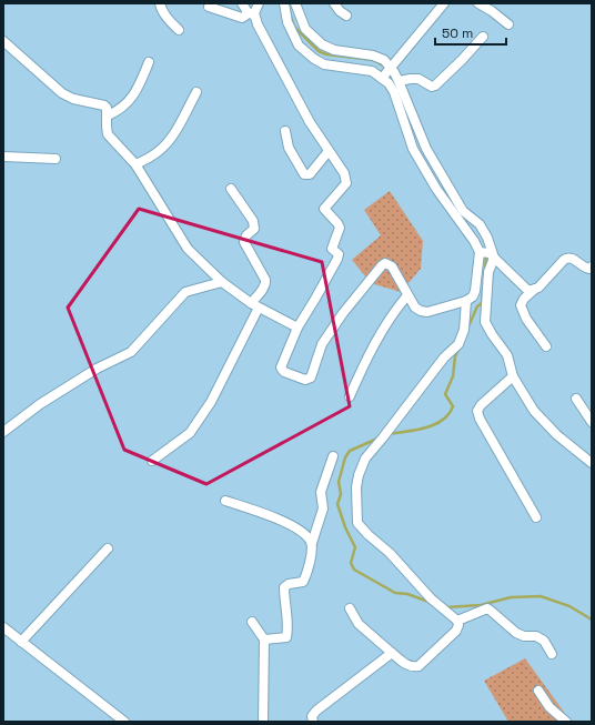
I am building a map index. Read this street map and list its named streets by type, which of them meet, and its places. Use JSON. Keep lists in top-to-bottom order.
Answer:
{
  "scale_bar": "50 m"
}
